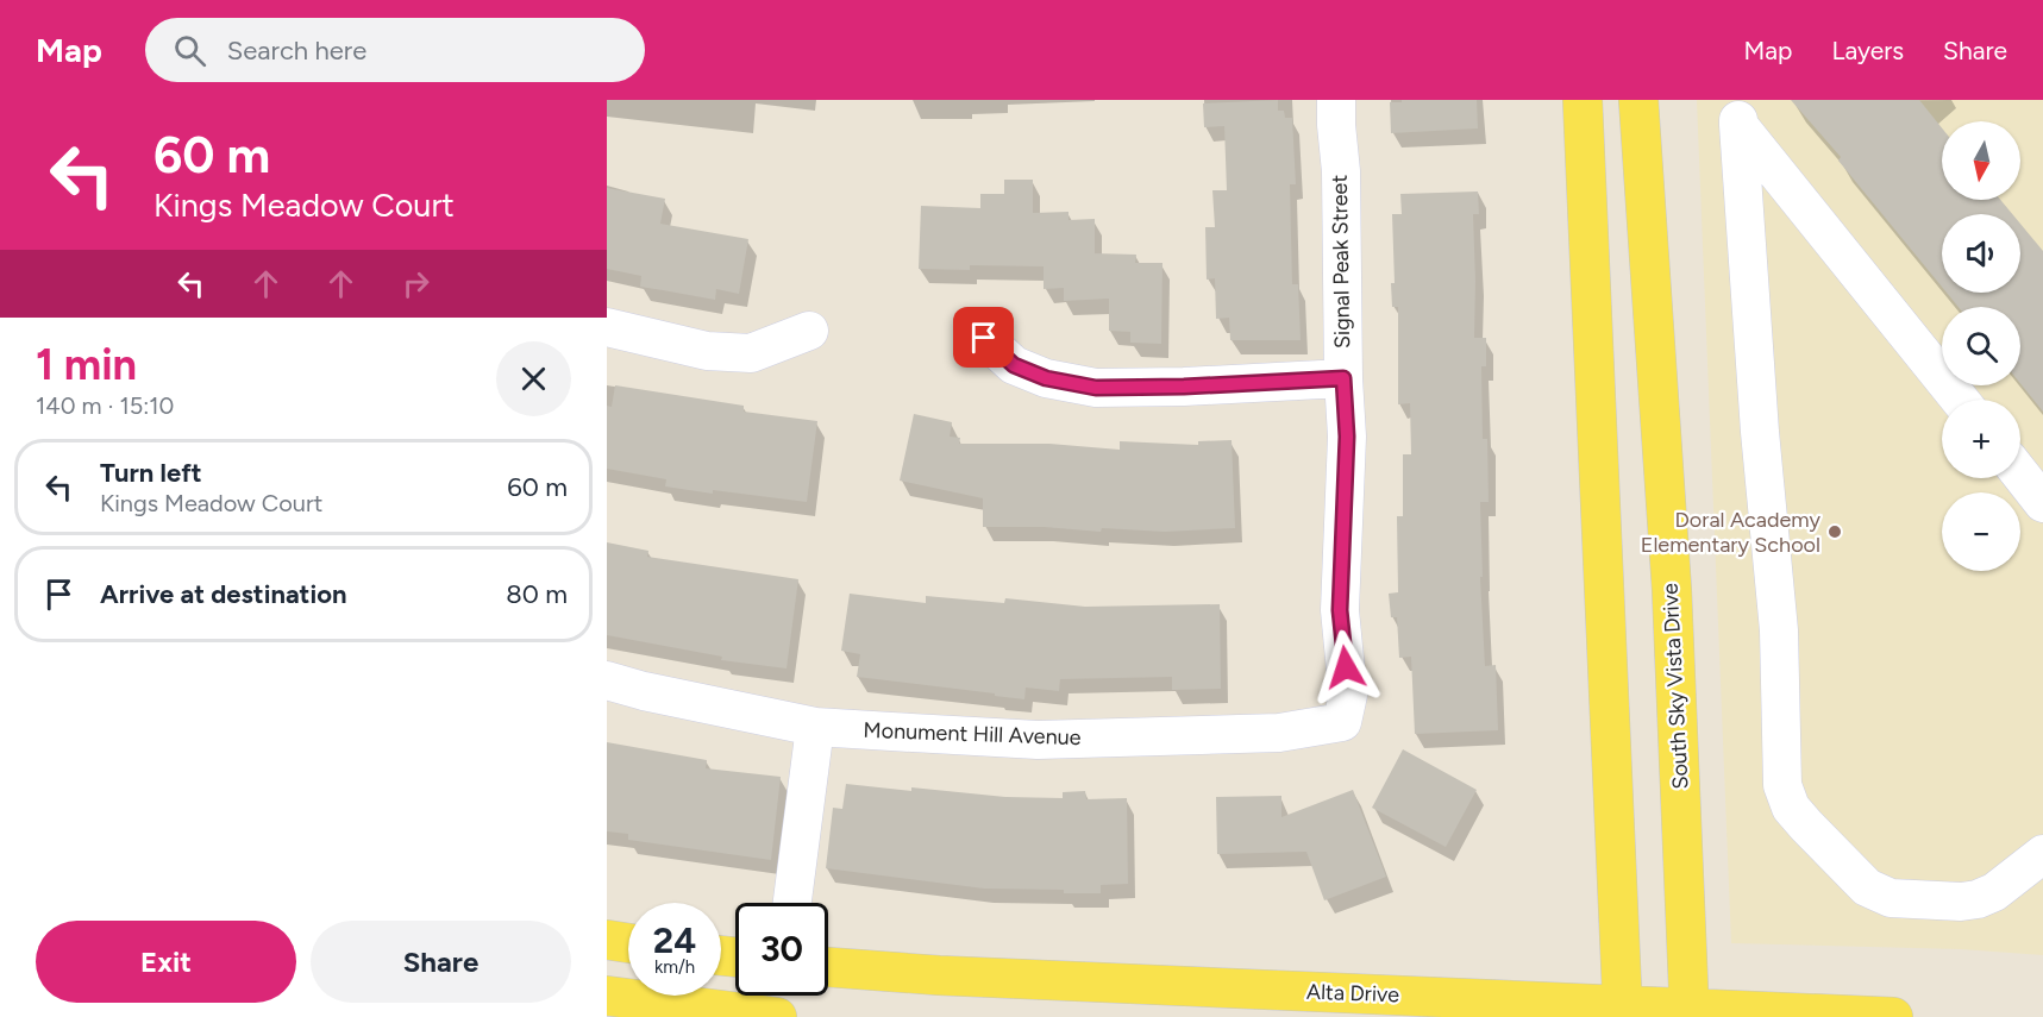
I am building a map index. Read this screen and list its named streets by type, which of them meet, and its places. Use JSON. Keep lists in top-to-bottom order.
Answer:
{
  "streets": {
    "main road": ["South Sky Vista Drive", "Alta Drive"],
    "street": ["Signal Peak Street", "Monument Hill Avenue"]
  },
  "crossings": [
    ["Signal Peak Street", "Monument Hill Avenue"],
    ["South Sky Vista Drive", "Alta Drive"]
  ],
  "places": ["Doral Academy Elementary School"],
  "north": "bottom",
  "page": {
    "header": "Map",
    "search": "Search here",
    "nav": ["Map", "Layers", "Share"],
    "turn": ["60 m", "Kings Meadow Court"],
    "map_buttons": ["+", "−"],
    "heading": ["1 min", "140 m · 15:10"],
    "list": [
      {
        "name": "Turn left",
        "note": "Kings Meadow Court",
        "value": "60 m"
      },
      {
        "name": "Arrive at destination",
        "value": "80 m"
      }
    ],
    "speed": "24 km/h",
    "limit": "30",
    "buttons": ["Exit", "Share"]
  }
}
